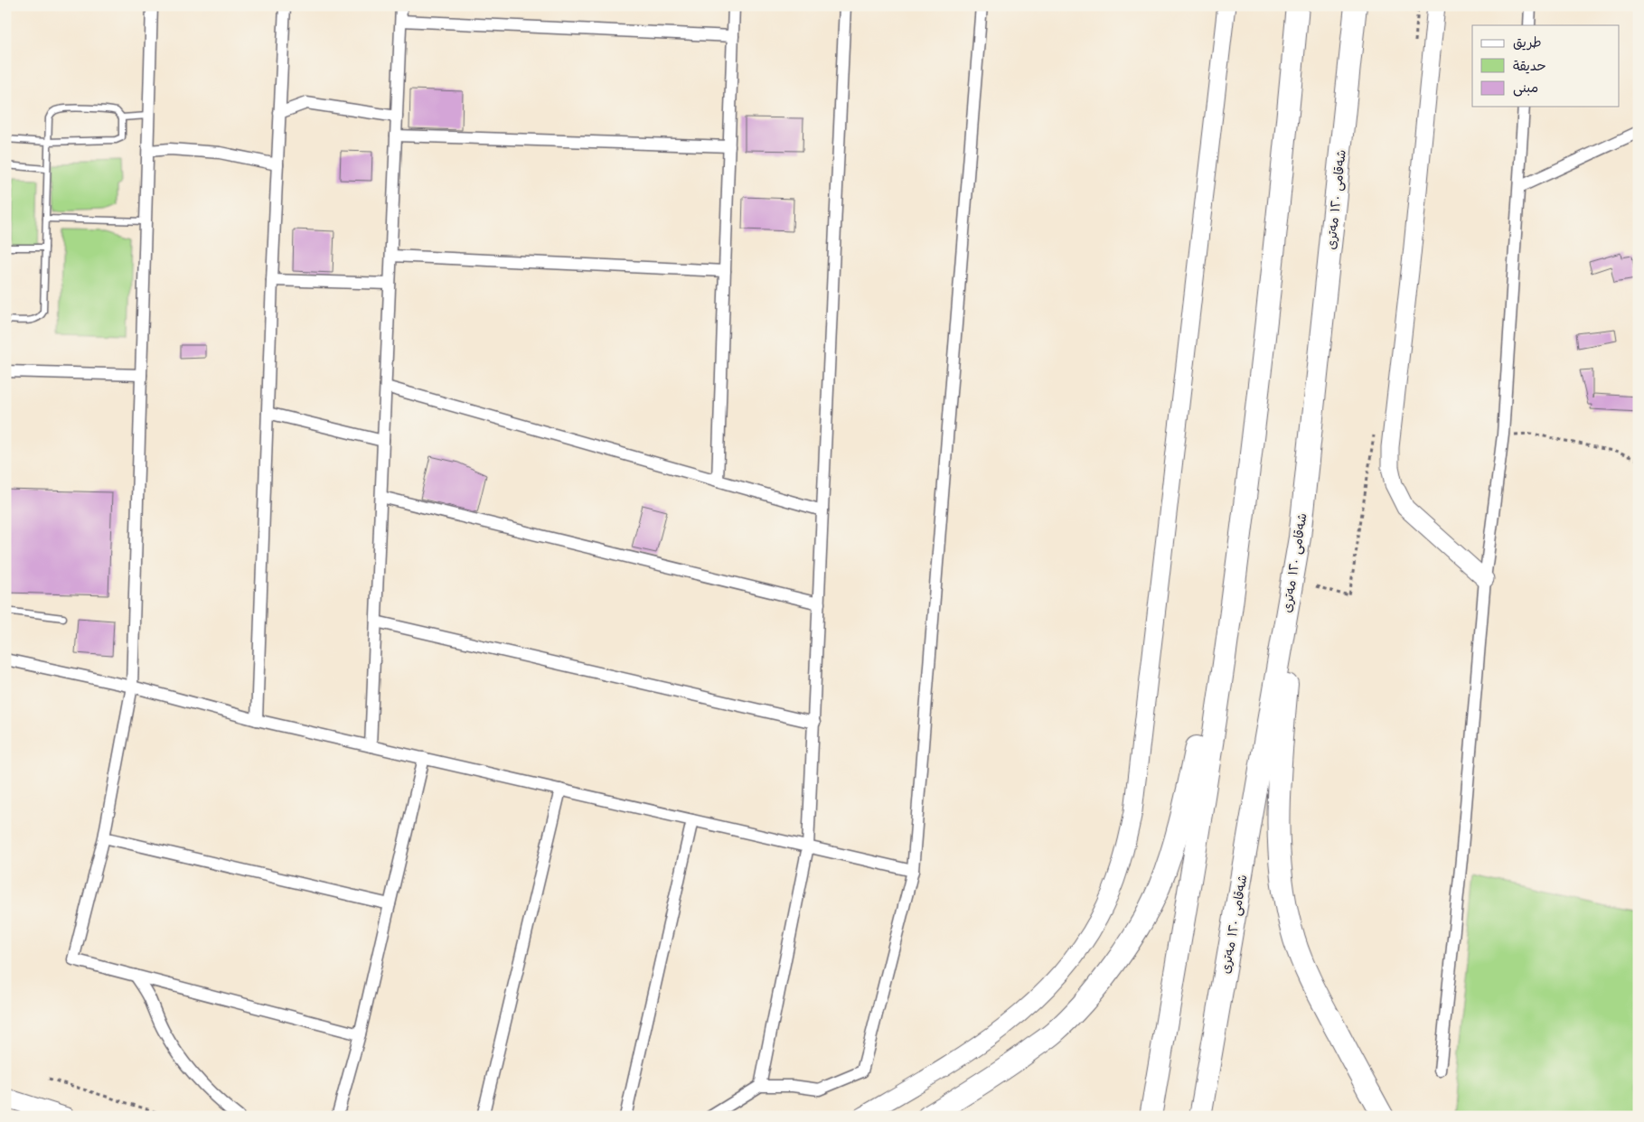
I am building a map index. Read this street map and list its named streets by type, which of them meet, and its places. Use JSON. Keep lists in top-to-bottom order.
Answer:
{
  "streets": {
    "highway": ["شەقامی ١٢٠ مەتری"]
  },
  "legend": ["طريق", "حديقة", "مبنى"]
}
